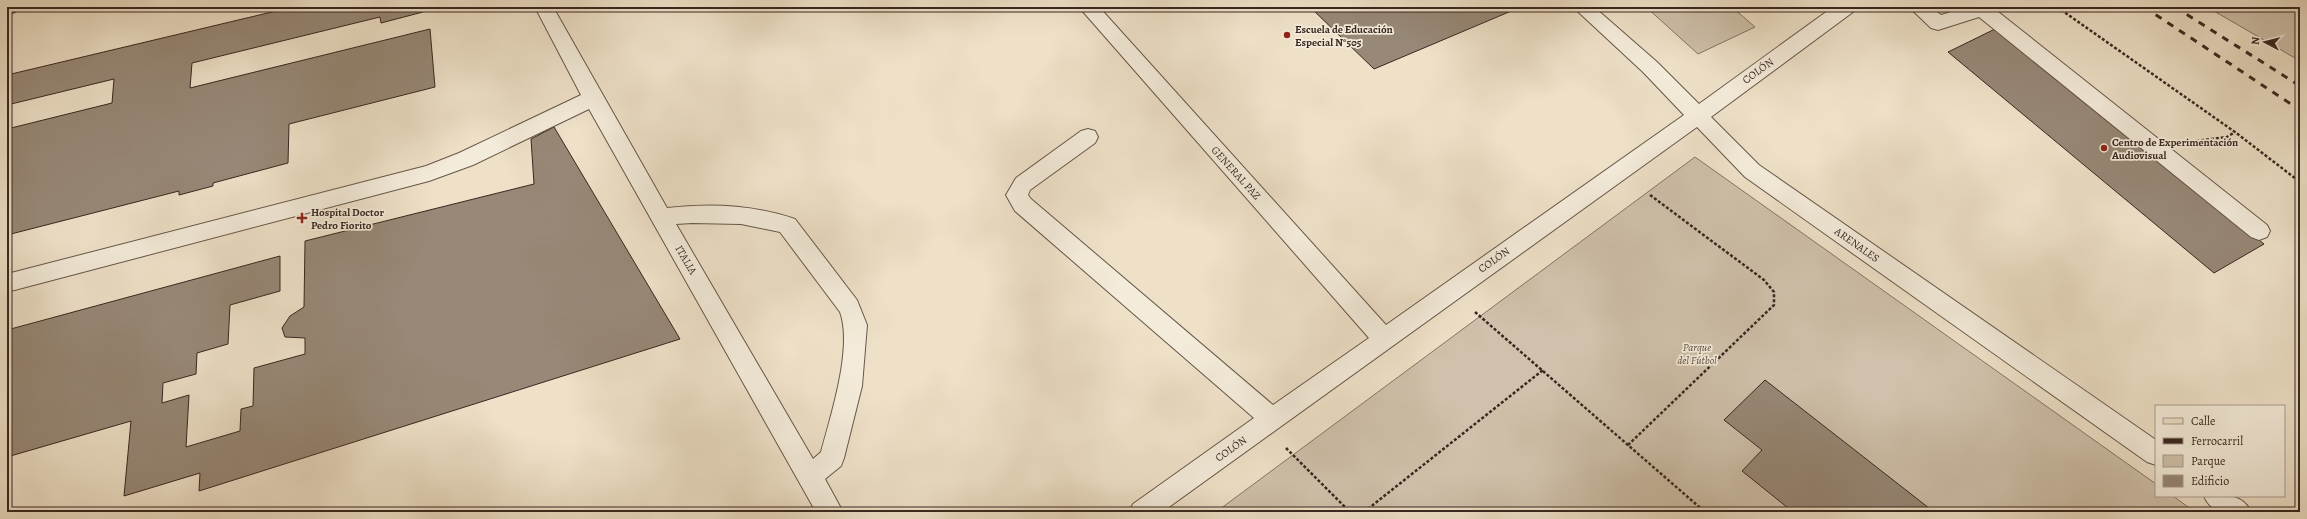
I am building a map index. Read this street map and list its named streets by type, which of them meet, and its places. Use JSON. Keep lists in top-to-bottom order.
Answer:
{
  "streets": {
    "street": [
      "COLÓN",
      "GENERAL PAZ",
      "ARENALES",
      "ITALIA"
    ]
  },
  "crossings": [
    ["COLÓN", "GENERAL PAZ"],
    ["COLÓN", "ARENALES"]
  ],
  "parks": ["Parque del Fútbol"],
  "places": {
    "other": ["Escuela de Educación Especial N°505", "Centro de Experimentación Audiovisual"],
    "health": ["Hospital Doctor Pedro Fiorito"]
  },
  "legend": [
    "Calle",
    "Ferrocarril",
    "Parque",
    "Edificio"
  ],
  "north": "left"
}
